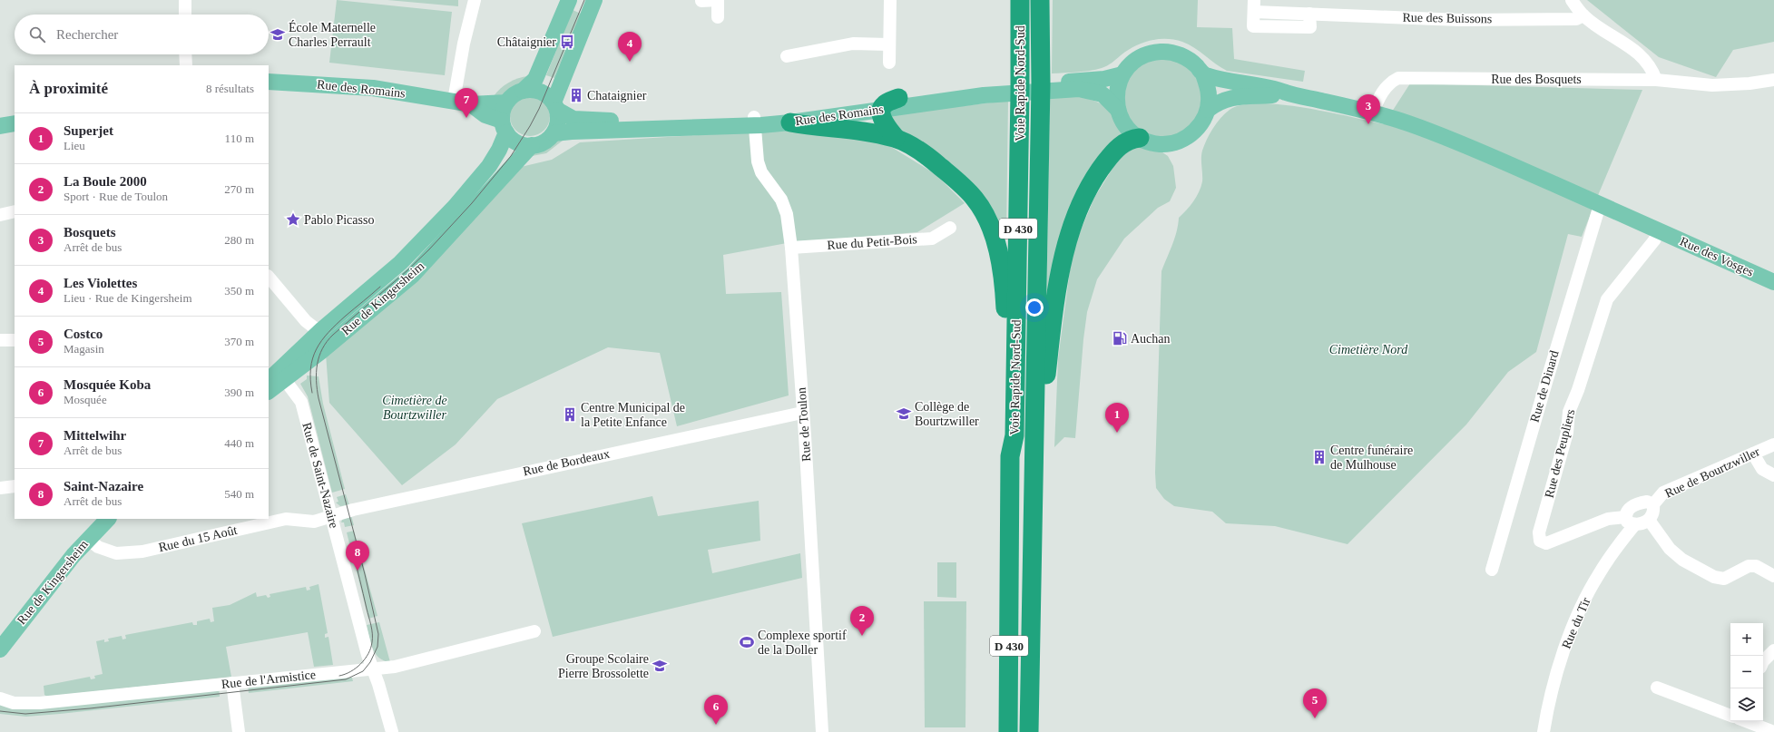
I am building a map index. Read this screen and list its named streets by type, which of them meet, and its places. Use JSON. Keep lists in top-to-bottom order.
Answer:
{
  "streets": {
    "highway": ["Voie Rapide Nord-Sud", "D 430"],
    "main road": ["Rue des Romains", "Rue des Vosges", "Rue de Kingersheim"],
    "street": [
      "Rue des Buissons",
      "Rue des Bosquets",
      "Rue du Petit-Bois",
      "Rue de Dinard",
      "Rue de Toulon",
      "Rue des Peupliers",
      "Rue de Bordeaux",
      "Rue de Bourtzwiller",
      "Rue de Saint-Nazaire",
      "Rue du 15 Août",
      "Rue du Tir",
      "Rue de l'Armistice"
    ]
  },
  "crossings": [
    ["Rue des Bosquets", "Rue des Vosges"],
    ["Rue des Romains", "Rue de Kingersheim"],
    ["Rue des Romains", "Rue de Toulon"],
    ["Rue du Petit-Bois", "Rue de Toulon"],
    ["Rue des Vosges", "Rue de Dinard"],
    ["Rue des Vosges", "Rue des Peupliers"],
    ["Rue de Kingersheim", "Rue de Saint-Nazaire"],
    ["Rue de Kingersheim", "Rue du 15 Août"],
    ["Rue de Toulon", "Rue de Bordeaux"],
    ["Rue des Peupliers", "Rue de Bourtzwiller"],
    ["Rue des Peupliers", "Rue du Tir"],
    ["Rue de Bordeaux", "Rue de Saint-Nazaire"],
    ["Rue de Bordeaux", "Rue du 15 Août"],
    ["Rue de Bourtzwiller", "Rue du Tir"],
    ["Rue de Saint-Nazaire", "Rue du 15 Août"],
    ["Rue de Saint-Nazaire", "Rue de l'Armistice"]
  ],
  "parks": ["Cimetière Nord", "Cimetière de Bourtzwiller"],
  "places": {
    "school or university": ["École Maternelle Charles Perrault", "Collège de Bourtzwiller", "Groupe Scolaire Pierre Brossolette"],
    "bus stop": ["Châtaignier"],
    "building": ["Chataignier", "Centre Municipal de la Petite Enfance", "Centre funéraire de Mulhouse"],
    "place": ["Pablo Picasso"],
    "fuel station": ["Auchan"],
    "sports": ["Complexe sportif de la Doller"]
  },
  "page": {
    "search": "Rechercher",
    "pins": [
      "4",
      "7",
      "3",
      "1",
      "8",
      "2",
      "5",
      "6"
    ],
    "heading": ["À proximité", "8 résultats"],
    "list": [
      {
        "mark": "1",
        "name": "Superjet",
        "note": "Lieu",
        "value": "110 m"
      },
      {
        "mark": "2",
        "name": "La Boule 2000",
        "note": "Sport · Rue de Toulon",
        "value": "270 m"
      },
      {
        "mark": "3",
        "name": "Bosquets",
        "note": "Arrêt de bus",
        "value": "280 m"
      },
      {
        "mark": "4",
        "name": "Les Violettes",
        "note": "Lieu · Rue de Kingersheim",
        "value": "350 m"
      },
      {
        "mark": "5",
        "name": "Costco",
        "note": "Magasin",
        "value": "370 m"
      },
      {
        "mark": "6",
        "name": "Mosquée Koba",
        "note": "Mosquée",
        "value": "390 m"
      },
      {
        "mark": "7",
        "name": "Mittelwihr",
        "note": "Arrêt de bus",
        "value": "440 m"
      },
      {
        "mark": "8",
        "name": "Saint-Nazaire",
        "note": "Arrêt de bus",
        "value": "540 m"
      }
    ],
    "map_buttons": ["+", "−"]
  }
}
